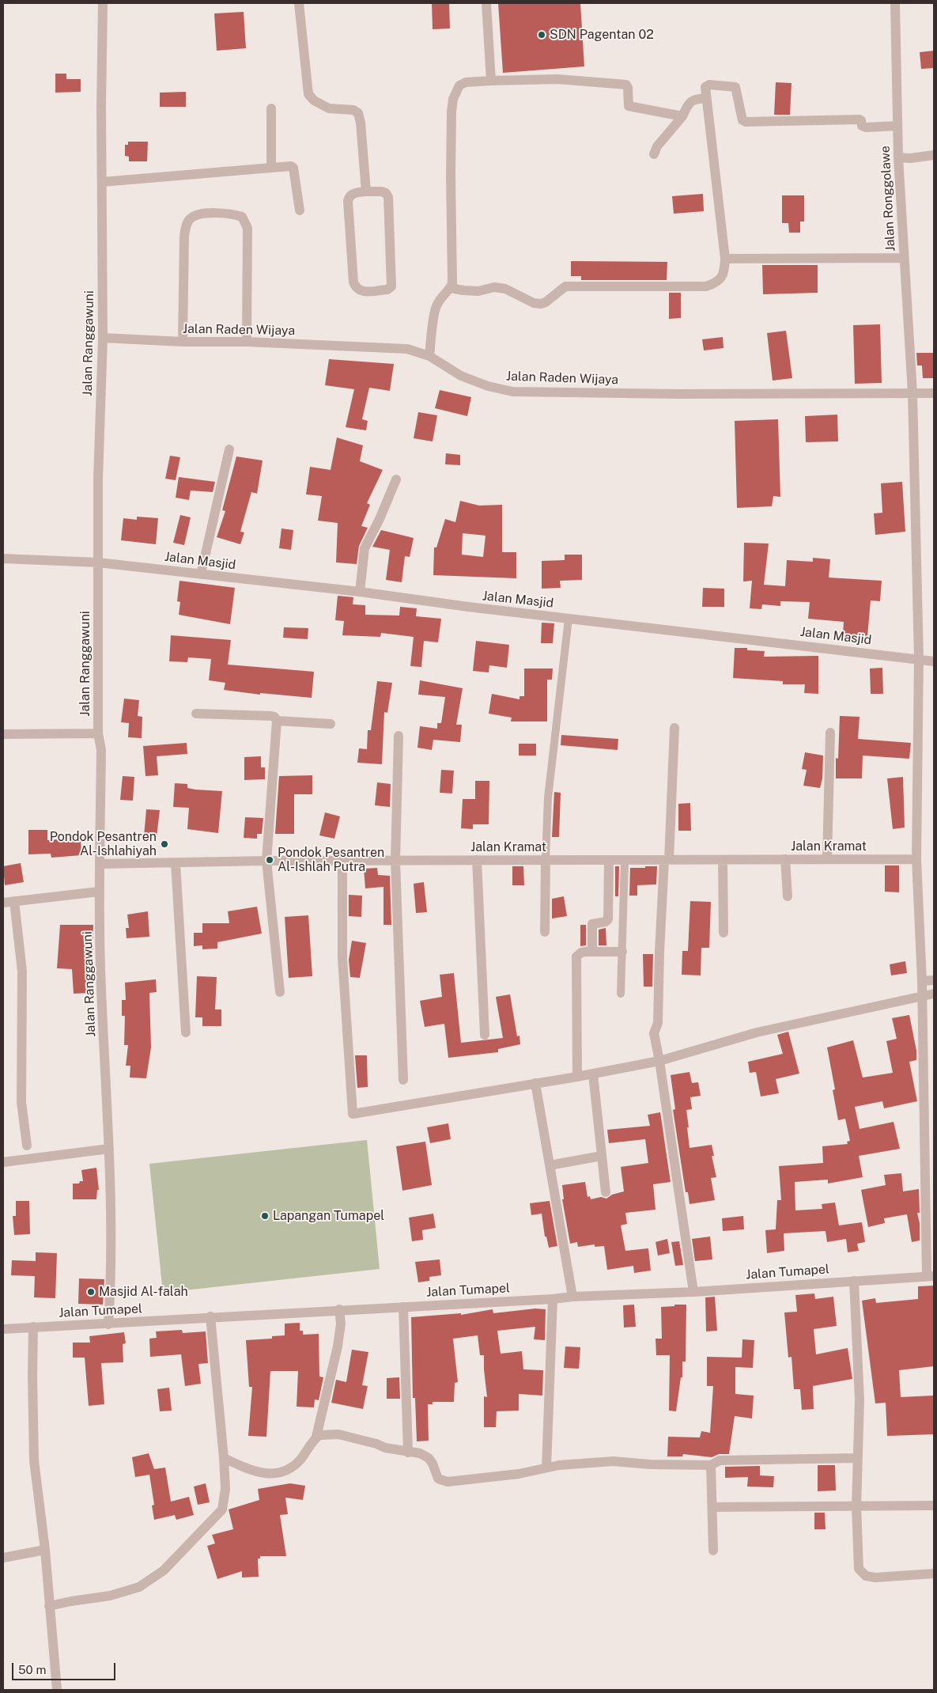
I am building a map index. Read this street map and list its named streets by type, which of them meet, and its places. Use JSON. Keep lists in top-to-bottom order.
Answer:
{
  "streets": {
    "street": [
      "Jalan Ronggolawe",
      "Jalan Raden Wijaya",
      "Jalan Ranggawuni",
      "Jalan Masjid",
      "Jalan Kramat",
      "Jalan Tumapel"
    ]
  },
  "crossings": [
    ["Jalan Ronggolawe", "Jalan Raden Wijaya"],
    ["Jalan Ronggolawe", "Jalan Masjid"],
    ["Jalan Ronggolawe", "Jalan Kramat"],
    ["Jalan Ronggolawe", "Jalan Tumapel"],
    ["Jalan Raden Wijaya", "Jalan Ranggawuni"],
    ["Jalan Ranggawuni", "Jalan Masjid"],
    ["Jalan Ranggawuni", "Jalan Kramat"],
    ["Jalan Ranggawuni", "Jalan Tumapel"]
  ],
  "places": [
    "SDN Pagentan 02",
    "Pondok Pesantren Al-Ishlahiyah",
    "Pondok Pesantren Al-Ishlah Putra",
    "Lapangan Tumapel",
    "Masjid Al-falah"
  ],
  "scale_bar": "50 m"
}
